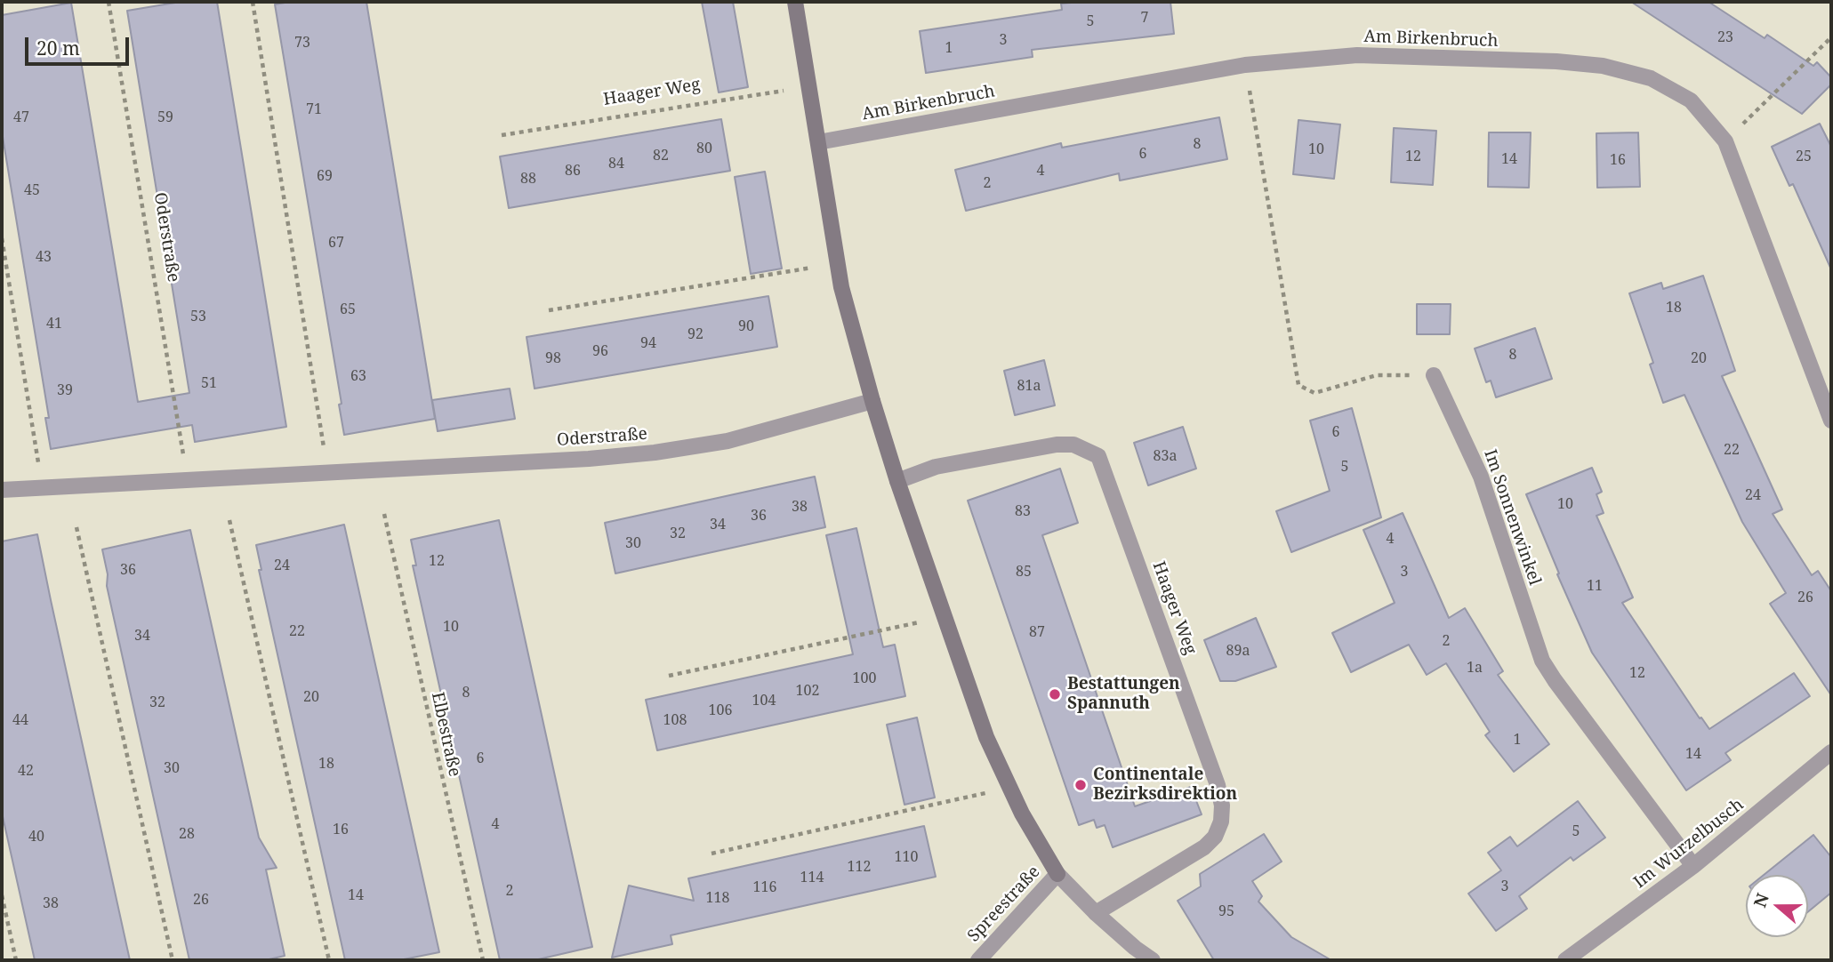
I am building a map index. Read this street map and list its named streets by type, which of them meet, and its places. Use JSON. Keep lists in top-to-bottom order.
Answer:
{
  "streets": {
    "street": [
      "Am Birkenbruch",
      "Haager Weg",
      "Oderstraße",
      "Im Sonnenwinkel",
      "Im Wurzelbusch",
      "Spreestraße"
    ],
    "path": ["Elbestraße"]
  },
  "crossings": [
    ["Im Sonnenwinkel", "Im Wurzelbusch"]
  ],
  "places": ["Bestattungen Spannuth", "Continentale Bezirksdirektion"],
  "house_numbers": [
    "7",
    "5",
    "23",
    "3",
    "73",
    "1",
    "71",
    "47",
    "59",
    "8",
    "80",
    "10",
    "6",
    "82",
    "12",
    "25",
    "14",
    "16",
    "84",
    "86",
    "4",
    "69",
    "88",
    "2",
    "45",
    "67",
    "43",
    "18",
    "65",
    "53",
    "41",
    "90",
    "92",
    "94",
    "96",
    "8",
    "98",
    "20",
    "63",
    "51",
    "81a",
    "39",
    "6",
    "22",
    "83a",
    "5",
    "24",
    "10",
    "38",
    "83",
    "36",
    "34",
    "32",
    "4",
    "30",
    "12",
    "24",
    "36",
    "85",
    "3",
    "11",
    "26",
    "10",
    "22",
    "87",
    "34",
    "2",
    "89a",
    "1a",
    "12",
    "100",
    "102",
    "8",
    "20",
    "104",
    "32",
    "106",
    "44",
    "108",
    "1",
    "14",
    "6",
    "18",
    "30",
    "42",
    "4",
    "16",
    "5",
    "28",
    "40",
    "110",
    "112",
    "114",
    "3",
    "116",
    "2",
    "14",
    "118",
    "26",
    "38",
    "95"
  ],
  "scale_bar": "20 m",
  "north": "left"
}
